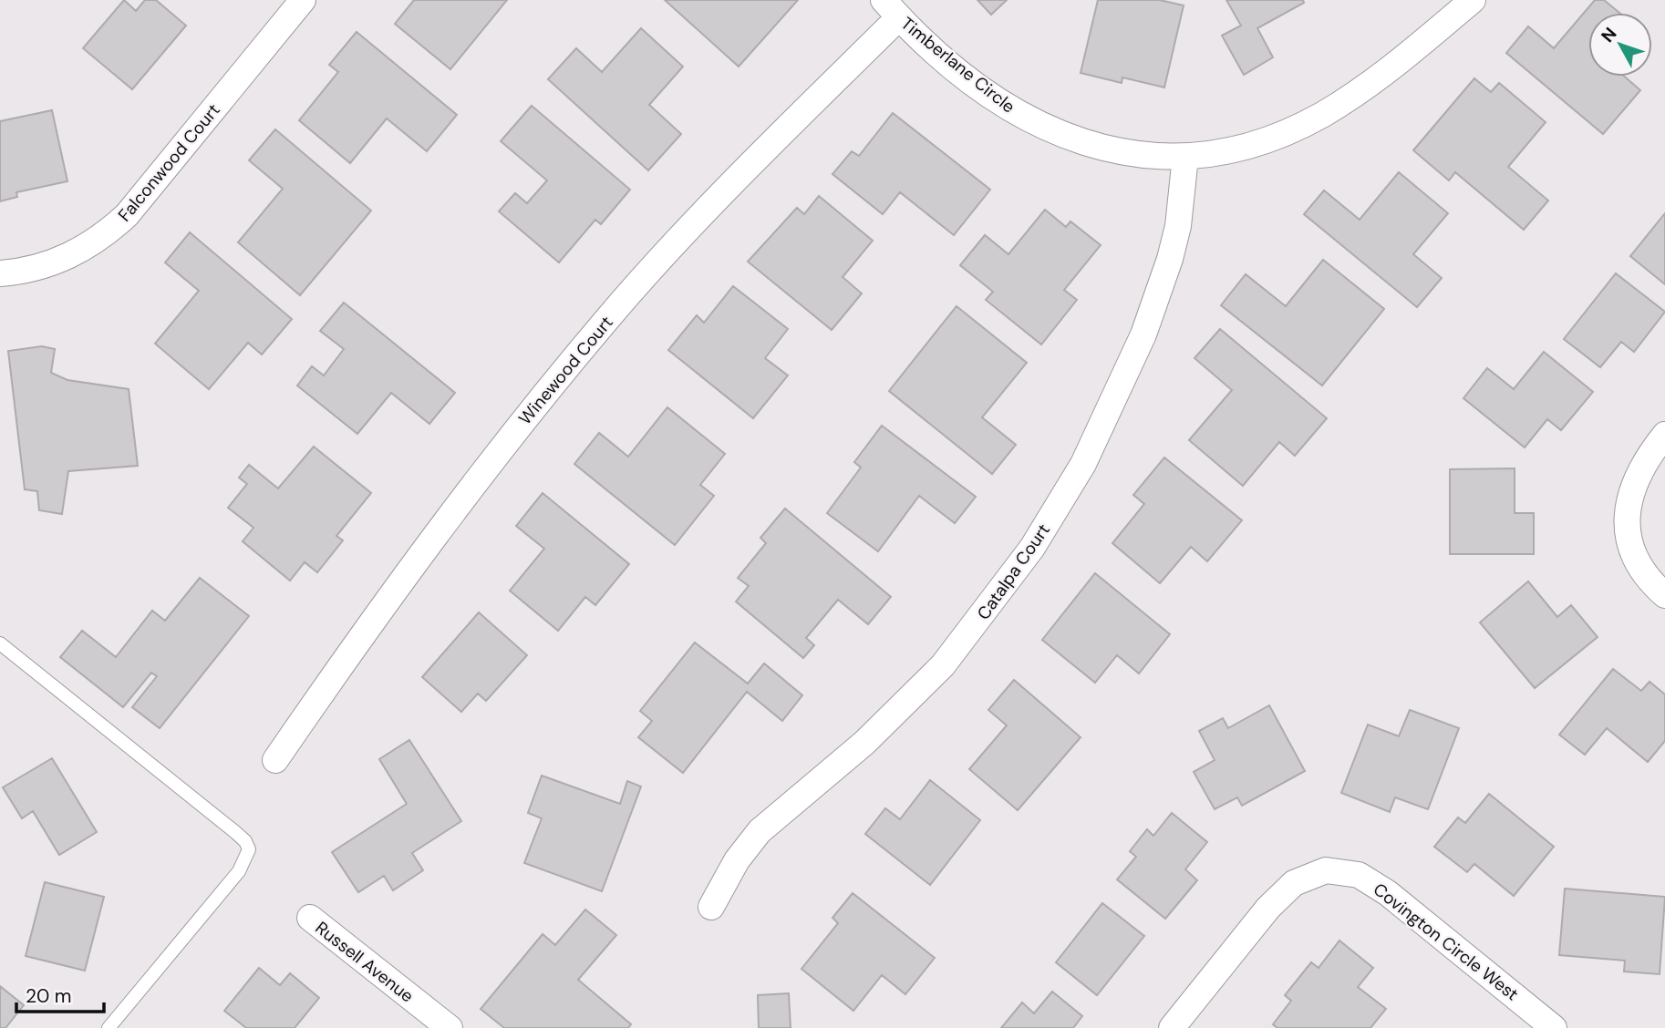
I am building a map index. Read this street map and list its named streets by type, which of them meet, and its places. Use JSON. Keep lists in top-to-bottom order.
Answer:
{
  "streets": {
    "street": [
      "Timberlane Circle",
      "Falconwood Court",
      "Winewood Court",
      "Catalpa Court",
      "Covington Circle West",
      "Russell Avenue"
    ]
  },
  "crossings": [
    ["Timberlane Circle", "Winewood Court"],
    ["Timberlane Circle", "Catalpa Court"]
  ],
  "scale_bar": "20 m",
  "north": "top left"
}
